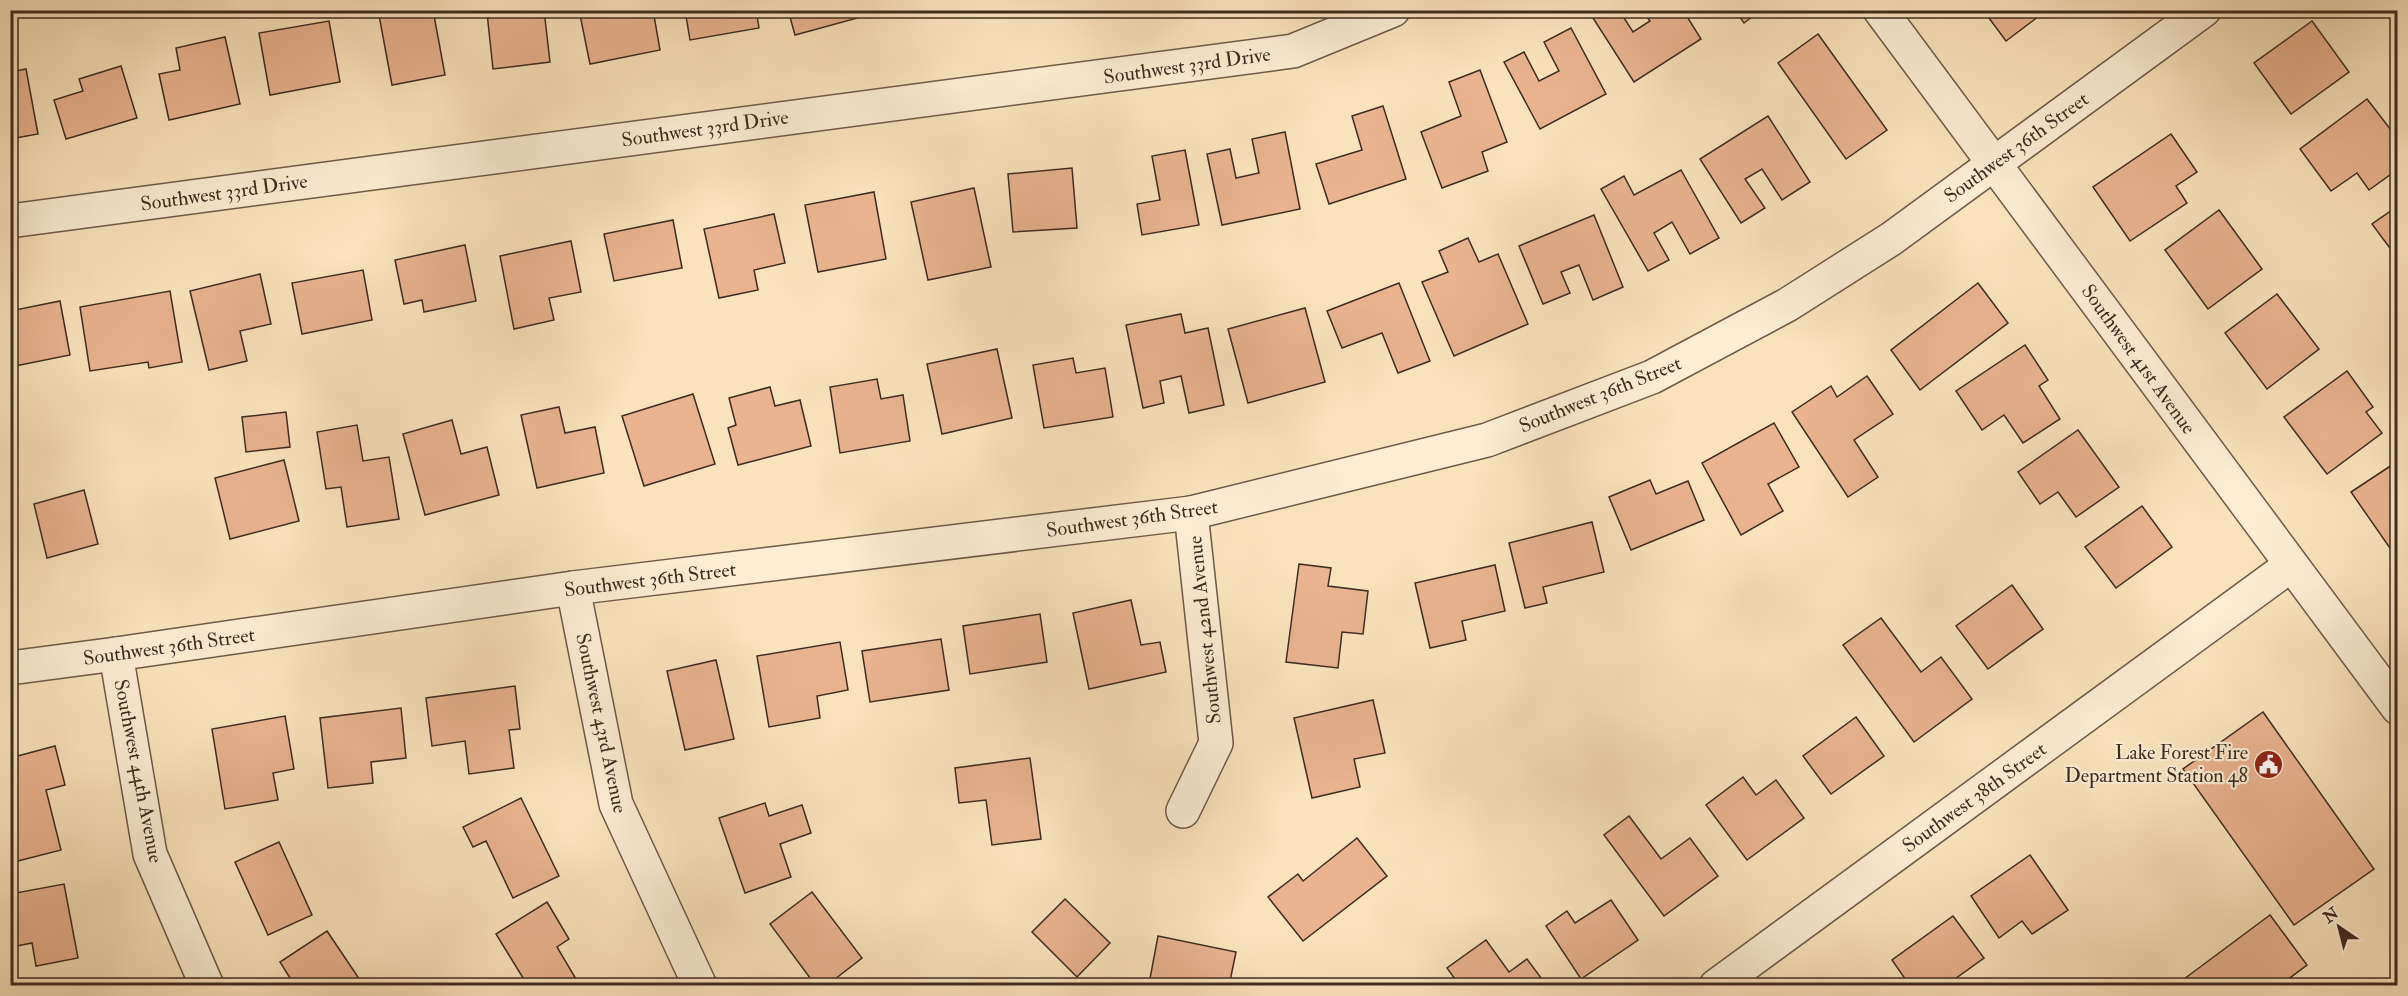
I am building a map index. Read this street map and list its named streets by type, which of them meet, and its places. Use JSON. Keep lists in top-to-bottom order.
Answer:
{
  "streets": {
    "street": [
      "Southwest 33rd Drive",
      "Southwest 36th Street",
      "Southwest 41st Avenue",
      "Southwest 42nd Avenue",
      "Southwest 43rd Avenue",
      "Southwest 44th Avenue",
      "Southwest 38th Street"
    ]
  },
  "crossings": [
    ["Southwest 36th Street", "Southwest 41st Avenue"],
    ["Southwest 36th Street", "Southwest 42nd Avenue"],
    ["Southwest 36th Street", "Southwest 43rd Avenue"],
    ["Southwest 36th Street", "Southwest 44th Avenue"],
    ["Southwest 41st Avenue", "Southwest 38th Street"]
  ],
  "places": {
    "public building": ["Lake Forest Fire Department Station 48"]
  },
  "north": "top left"
}
